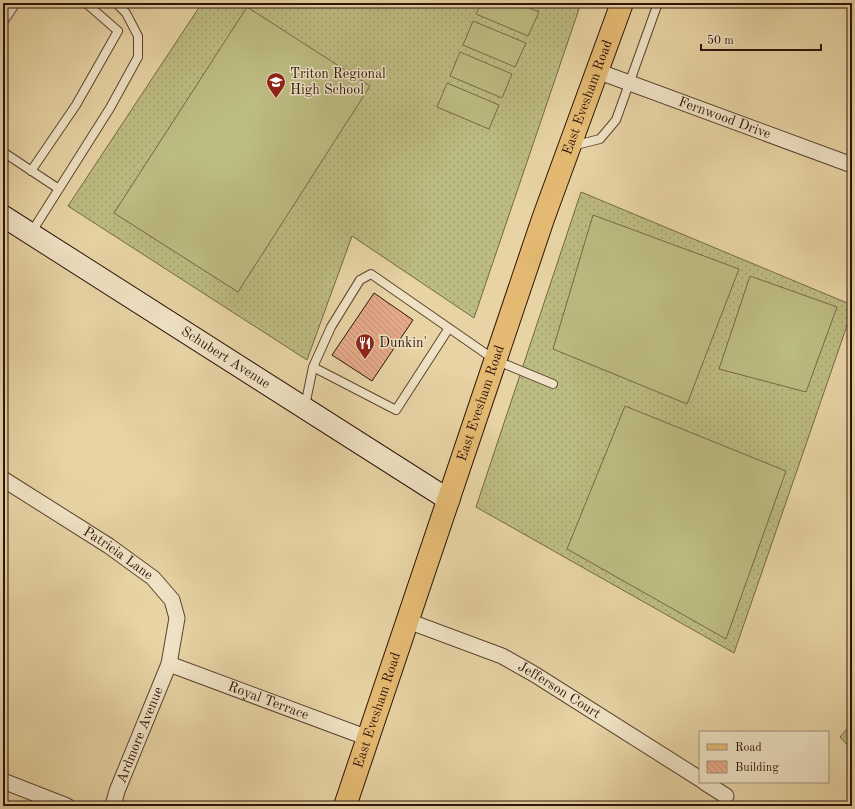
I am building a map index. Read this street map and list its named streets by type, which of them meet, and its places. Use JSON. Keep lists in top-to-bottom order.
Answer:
{
  "streets": {
    "main road": ["East Evesham Road"],
    "street": [
      "Fernwood Drive",
      "Schubert Avenue",
      "Patricia Lane",
      "Jefferson Court",
      "Royal Terrace",
      "Ardmore Avenue"
    ]
  },
  "crossings": [
    ["East Evesham Road", "Fernwood Drive"],
    ["East Evesham Road", "Schubert Avenue"],
    ["East Evesham Road", "Jefferson Court"],
    ["East Evesham Road", "Royal Terrace"],
    ["Patricia Lane", "Royal Terrace"],
    ["Patricia Lane", "Ardmore Avenue"],
    ["Royal Terrace", "Ardmore Avenue"]
  ],
  "places": {
    "school or university": ["Triton Regional High School"],
    "restaurant": ["Dunkin'"]
  },
  "legend": ["Road", "Building"],
  "scale_bar": "50 m"
}
